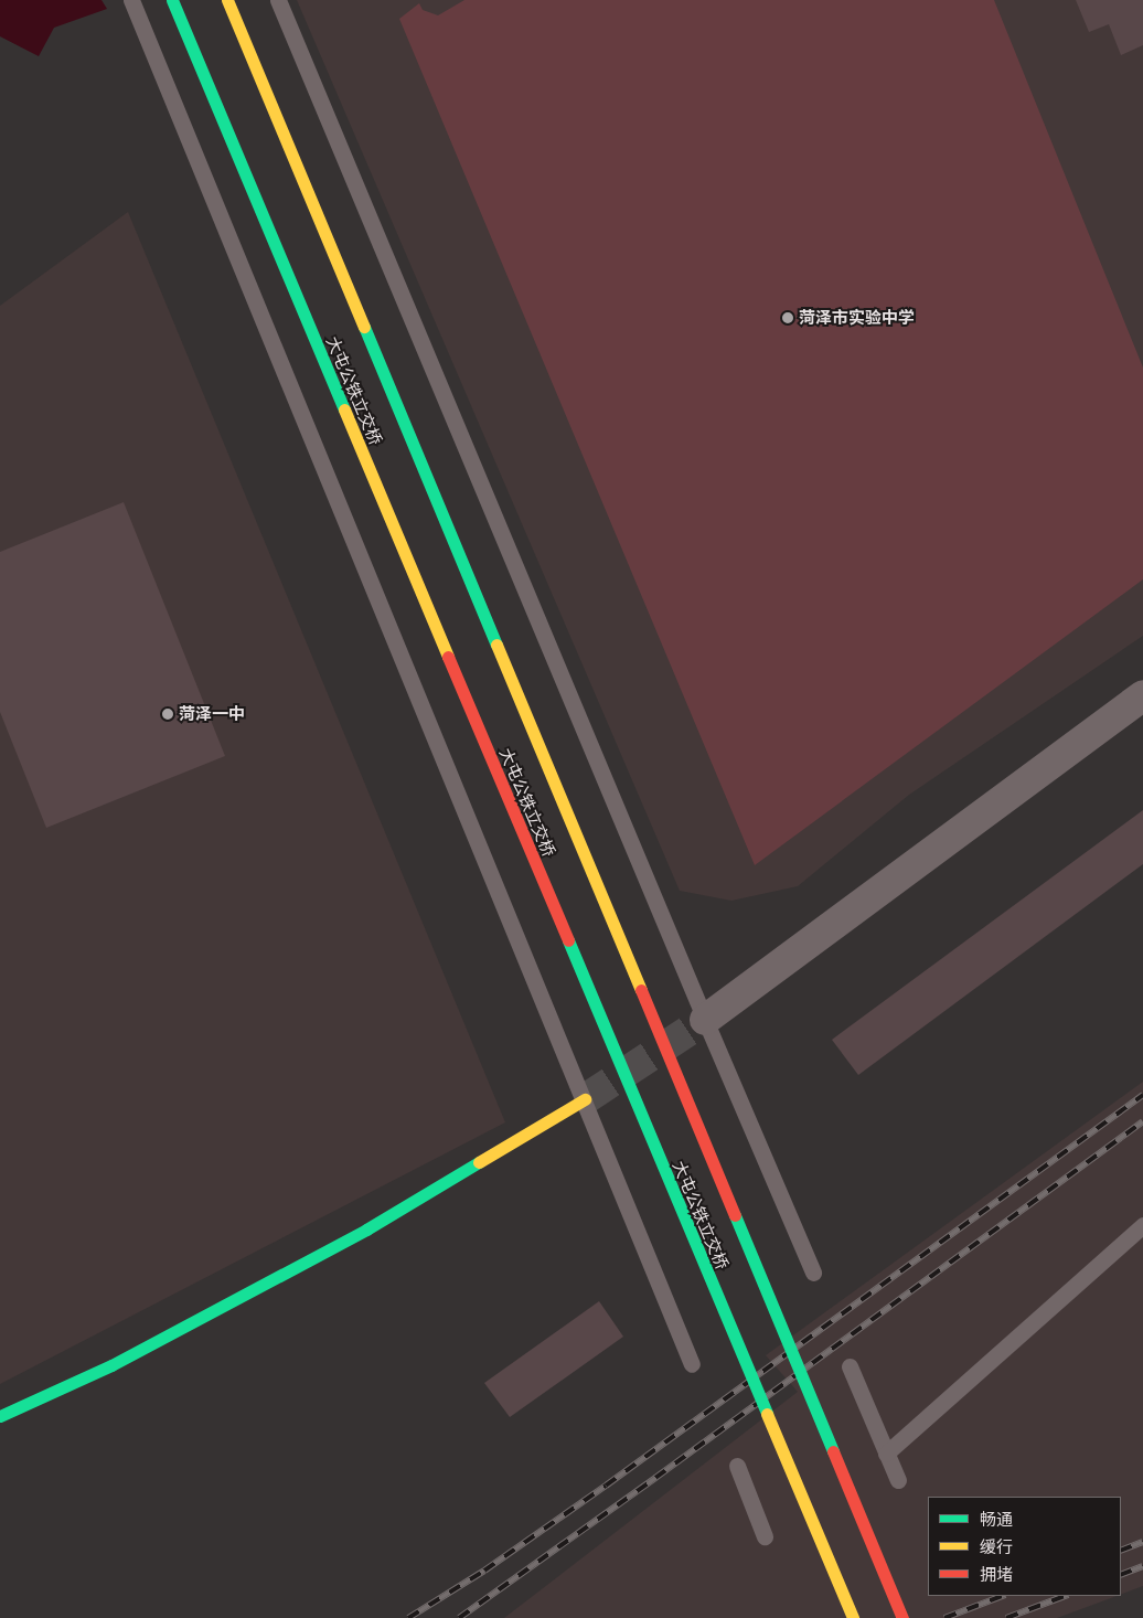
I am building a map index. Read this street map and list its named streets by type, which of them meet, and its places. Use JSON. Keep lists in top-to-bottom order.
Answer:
{
  "streets": {
    "main road": ["大屯公铁立交桥"]
  },
  "places": ["菏泽市实验中学", "菏泽一中"],
  "legend": ["畅通", "缓行", "拥堵"]
}
